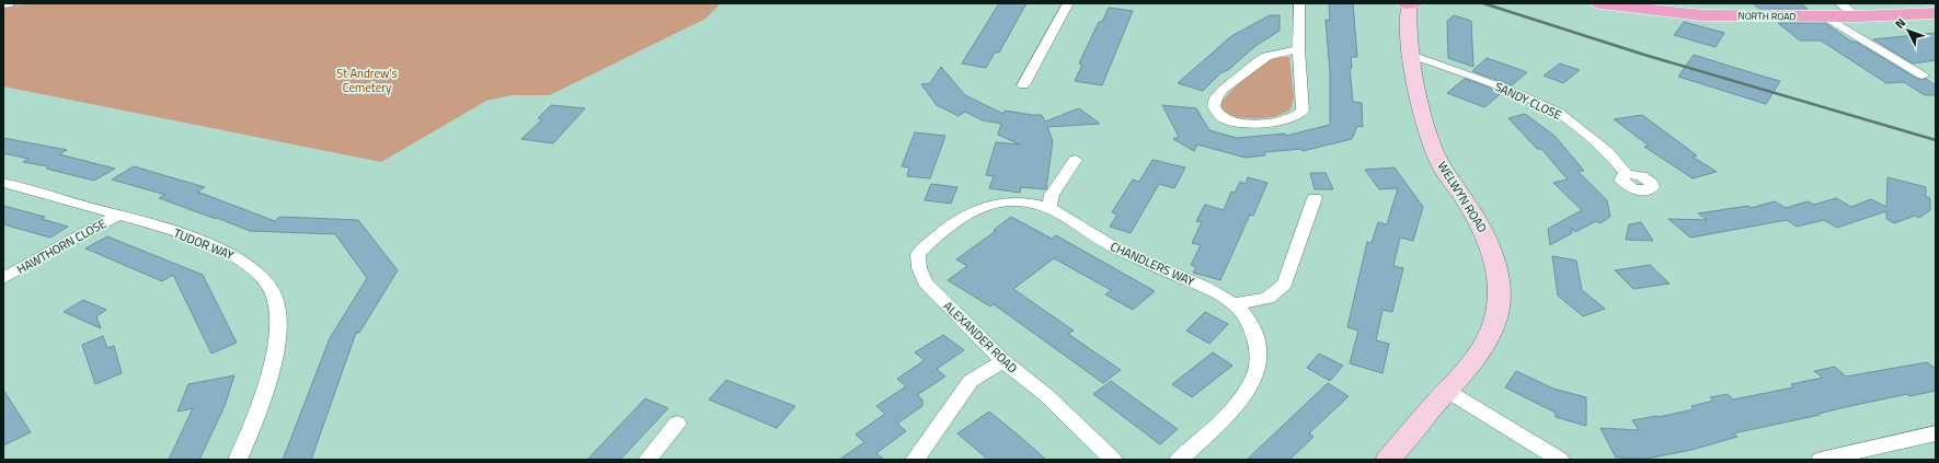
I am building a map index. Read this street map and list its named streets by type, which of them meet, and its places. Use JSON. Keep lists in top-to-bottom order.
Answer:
{
  "streets": {
    "main road": ["NORTH ROAD", "WELWYN ROAD"],
    "street": [
      "SANDY CLOSE",
      "TUDOR WAY",
      "HAWTHORN CLOSE",
      "CHANDLERS WAY",
      "ALEXANDER ROAD"
    ]
  },
  "crossings": [
    ["SANDY CLOSE", "WELWYN ROAD"],
    ["TUDOR WAY", "HAWTHORN CLOSE"],
    ["CHANDLERS WAY", "ALEXANDER ROAD"]
  ],
  "parks": ["St Andrew's Cemetery"],
  "north": "top left"
}
